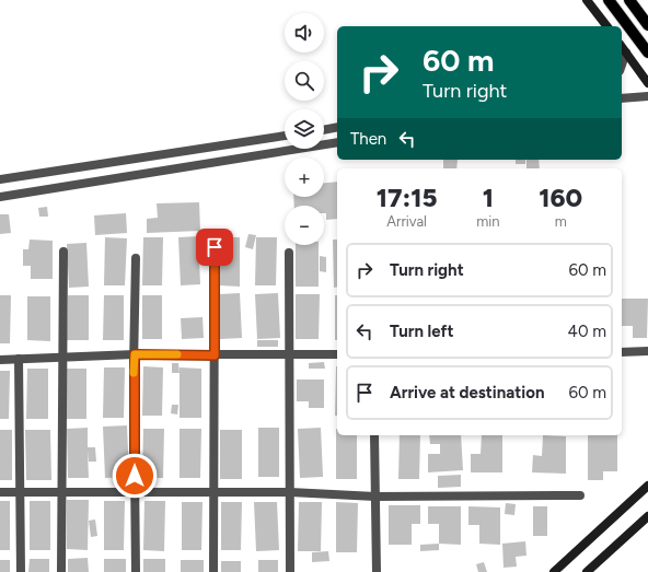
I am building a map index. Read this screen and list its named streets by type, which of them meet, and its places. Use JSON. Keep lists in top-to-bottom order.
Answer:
{
  "page": {
    "map_buttons": ["+", "−"],
    "turn": ["60 m", "Turn right"],
    "then": "Then",
    "eta": [
      "17:15",
      "Arrival",
      "1",
      "min",
      "160",
      "m"
    ],
    "list": [
      {
        "name": "Turn right",
        "value": "60 m"
      },
      {
        "name": "Turn left",
        "value": "40 m"
      },
      {
        "name": "Arrive at destination",
        "value": "60 m"
      }
    ]
  }
}
